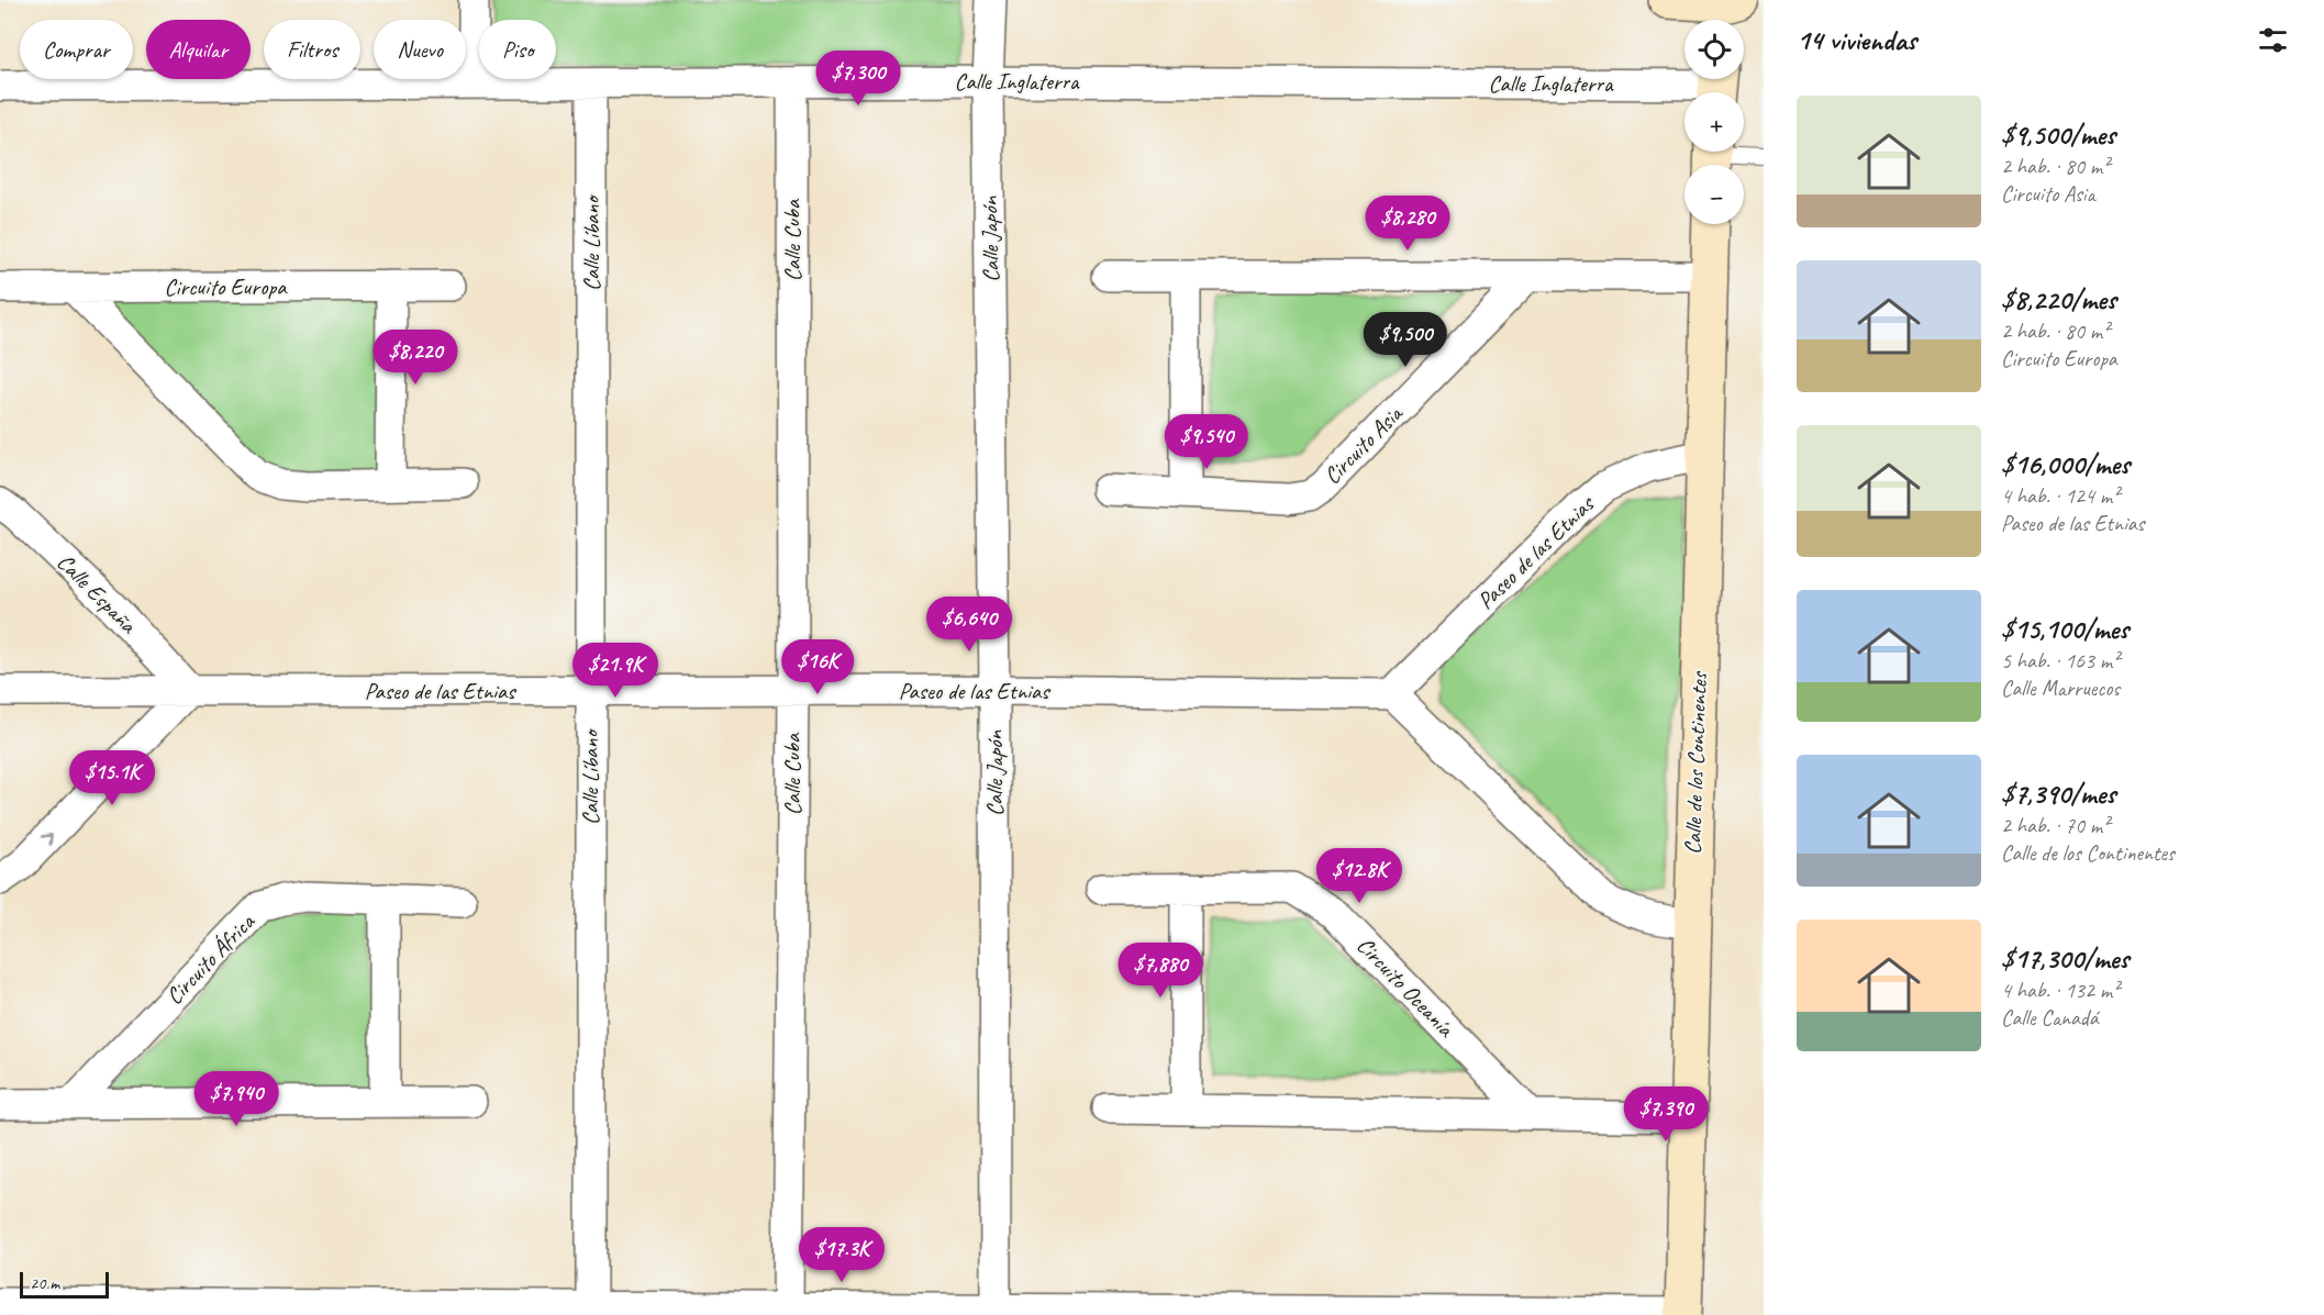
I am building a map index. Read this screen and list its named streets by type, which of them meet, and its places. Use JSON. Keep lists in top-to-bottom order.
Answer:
{
  "streets": {
    "street": [
      "Calle Inglaterra",
      "Calle Japón",
      "Calle Cuba",
      "Calle Líbano",
      "Circuito Europa",
      "Circuito Asia",
      "Paseo de las Etnias",
      "Calle España",
      "Calle de los Continentes",
      "Circuito África",
      "Circuito Oceanía"
    ]
  },
  "crossings": [
    ["Calle Inglaterra", "Calle Japón"],
    ["Calle Inglaterra", "Calle Cuba"],
    ["Calle Inglaterra", "Calle Líbano"],
    ["Calle Japón", "Paseo de las Etnias"],
    ["Calle Cuba", "Paseo de las Etnias"],
    ["Calle Líbano", "Paseo de las Etnias"],
    ["Paseo de las Etnias", "Calle España"],
    ["Paseo de las Etnias", "Calle de los Continentes"]
  ],
  "scale_bar": "20 m",
  "page": {
    "heading": "14 viviendas",
    "map_buttons": ["+", "−"],
    "chip": [
      "Comprar",
      "Alquilar",
      "Filtros",
      "Nuevo",
      "Piso"
    ],
    "price": [
      "$7,300",
      "$8,280",
      "$9,500",
      "$8,220",
      "$9,540",
      "$6,640",
      "$16K",
      "$21.9K",
      "$15.1K",
      "$12.8K",
      "$7,880",
      "$7,940",
      "$7,390",
      "$17.3K"
    ],
    "list": [
      {
        "name": "$9,500/mes",
        "note": "2 hab. · 80 m² · Circuito Asia"
      },
      {
        "name": "$8,220/mes",
        "note": "2 hab. · 80 m² · Circuito Europa"
      },
      {
        "name": "$16,000/mes",
        "note": "4 hab. · 124 m² · Paseo de las Etnias"
      },
      {
        "name": "$15,100/mes",
        "note": "5 hab. · 163 m² · Calle Marruecos"
      },
      {
        "name": "$7,390/mes",
        "note": "2 hab. · 70 m² · Calle de los Continentes"
      },
      {
        "name": "$17,300/mes",
        "note": "4 hab. · 132 m² · Calle Canadá"
      }
    ],
    "scale": "20 m"
  }
}
